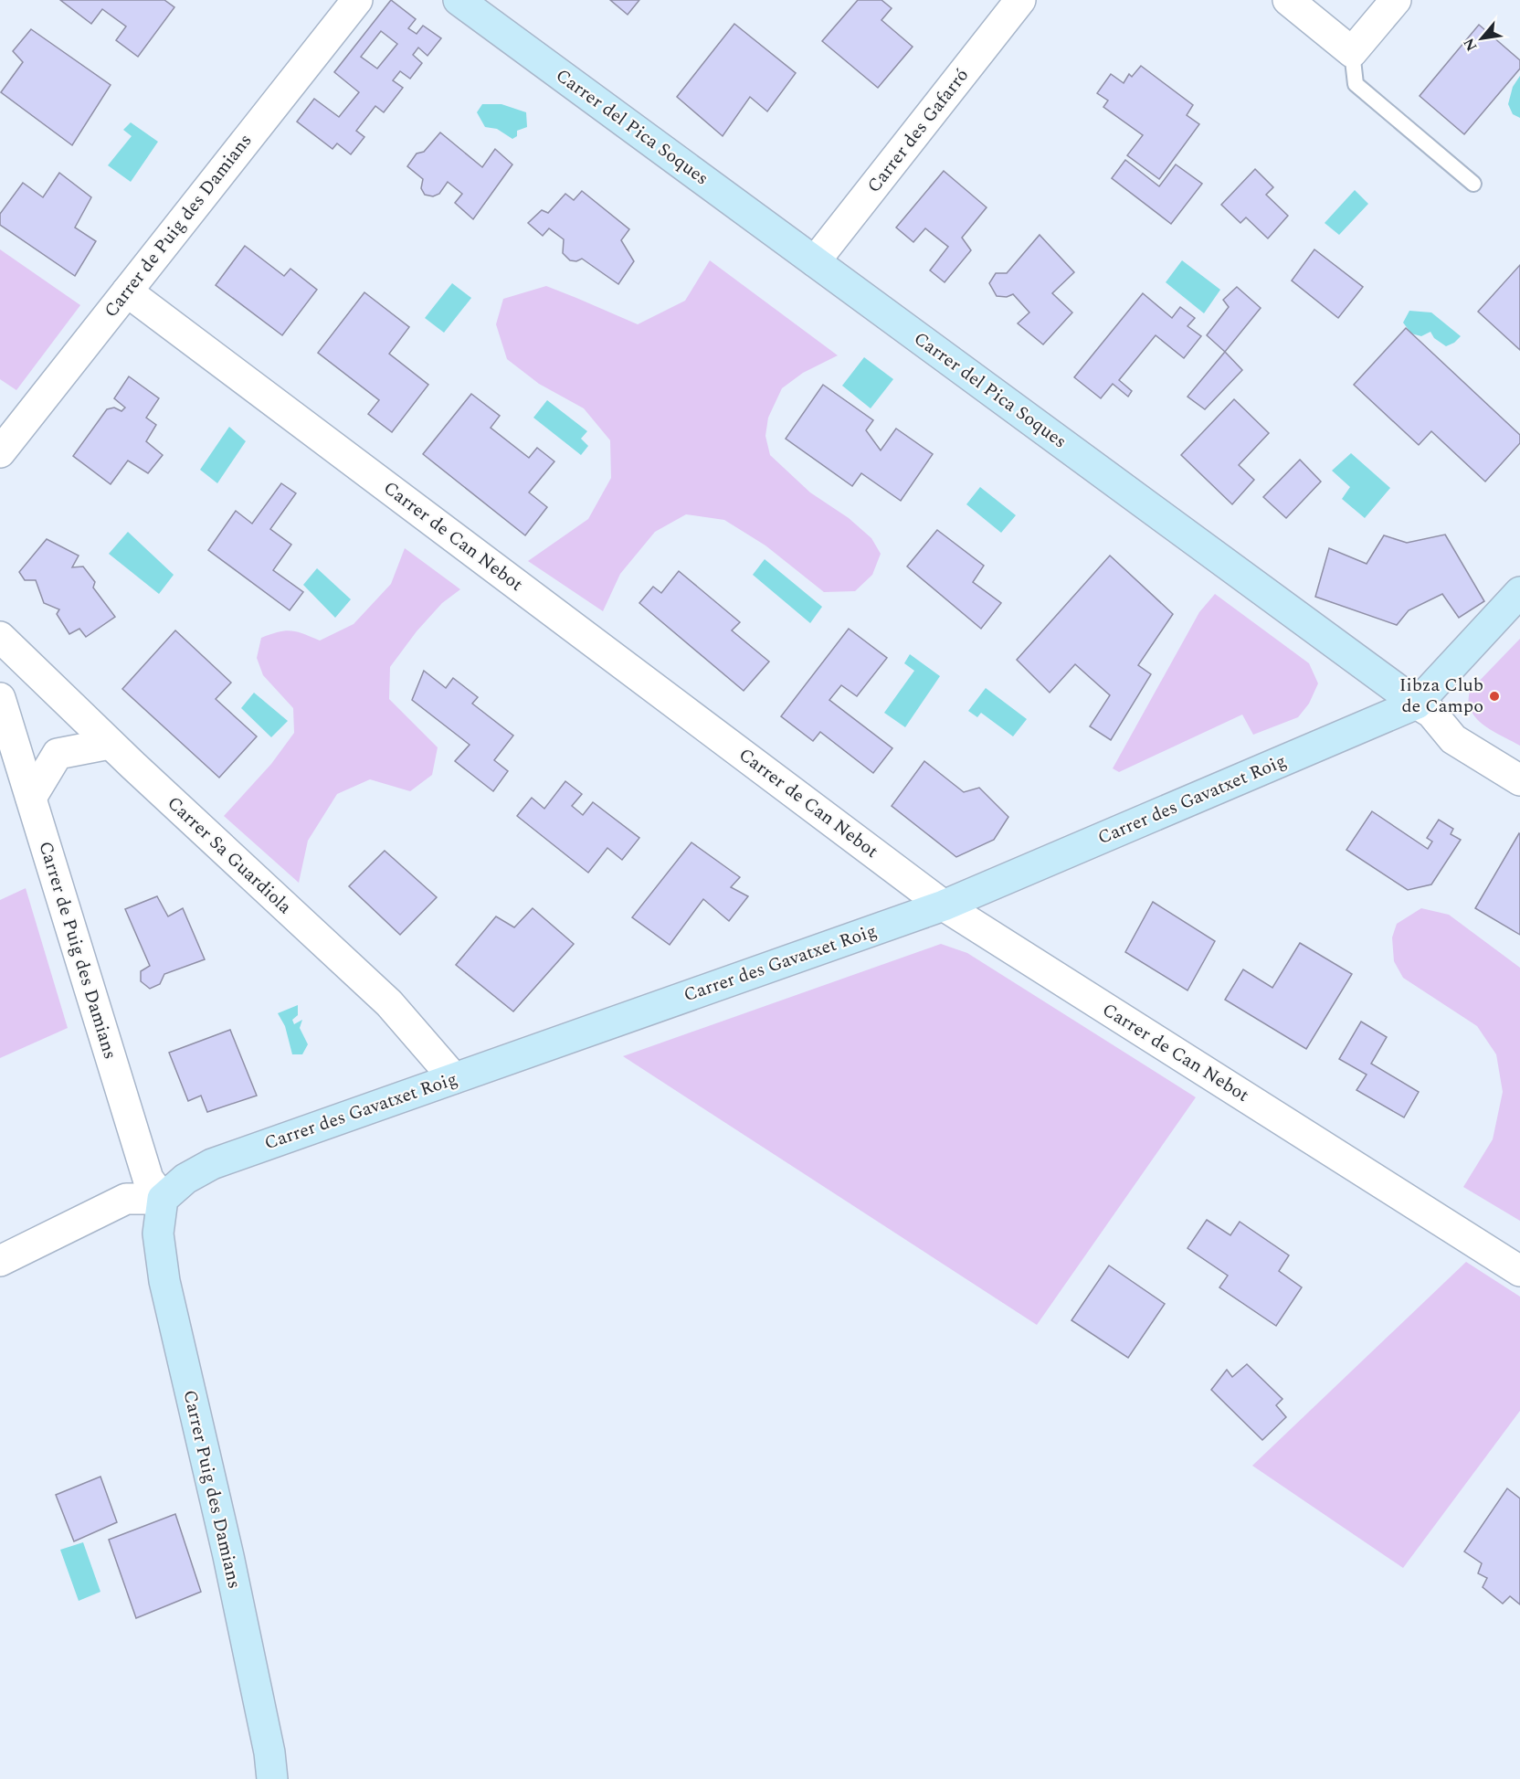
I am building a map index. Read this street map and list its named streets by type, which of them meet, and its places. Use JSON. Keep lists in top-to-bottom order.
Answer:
{
  "streets": {
    "street": [
      "Carrer del Pica Soques",
      "Carrer des Gafarró",
      "Carrer de Puig des Damians",
      "Carrer de Can Nebot",
      "Carrer des Gavatxet Roig",
      "Carrer Sa Guardiola",
      "Carrer Puig des Damians"
    ]
  },
  "crossings": [
    ["Carrer del Pica Soques", "Carrer des Gafarró"],
    ["Carrer del Pica Soques", "Carrer des Gavatxet Roig"],
    ["Carrer de Puig des Damians", "Carrer de Can Nebot"],
    ["Carrer de Puig des Damians", "Carrer des Gavatxet Roig"],
    ["Carrer de Puig des Damians", "Carrer Puig des Damians"],
    ["Carrer de Can Nebot", "Carrer des Gavatxet Roig"],
    ["Carrer des Gavatxet Roig", "Carrer Sa Guardiola"],
    ["Carrer des Gavatxet Roig", "Carrer Puig des Damians"]
  ],
  "places": ["Iibza Club de Campo"],
  "north": "bottom left"
}
